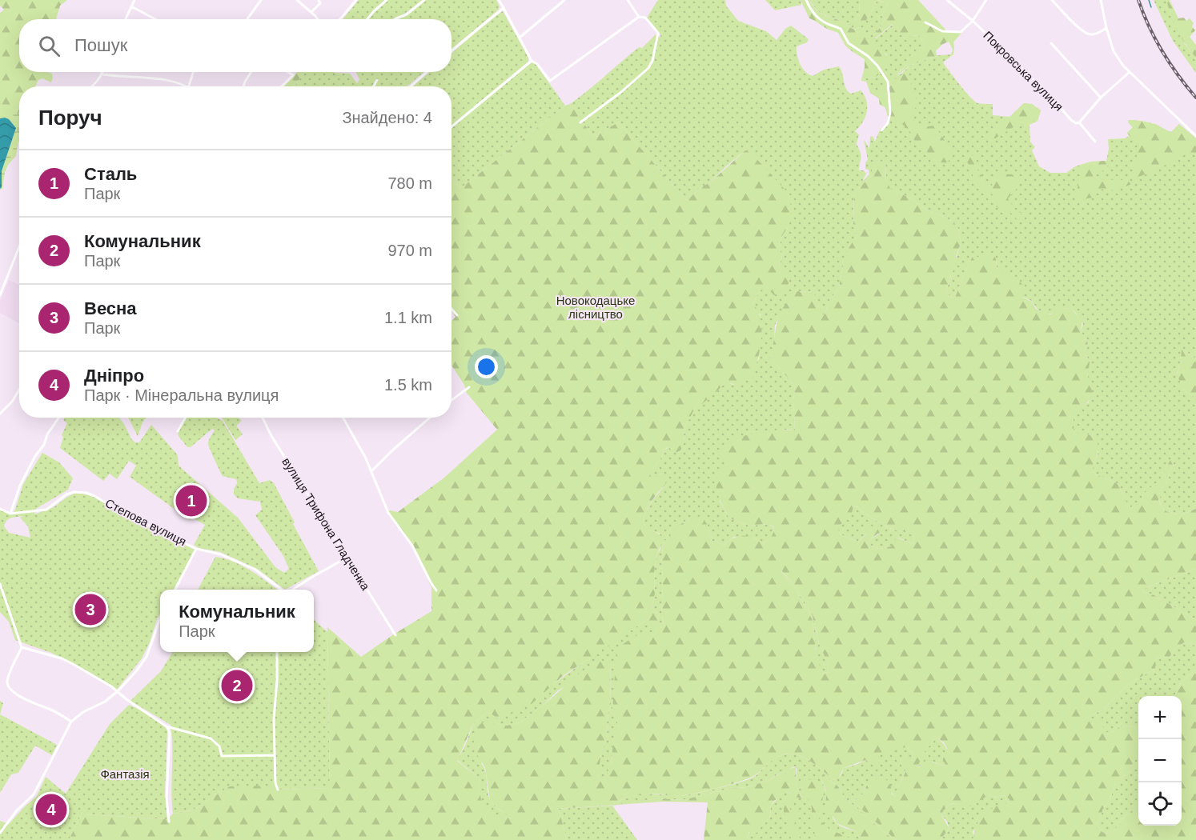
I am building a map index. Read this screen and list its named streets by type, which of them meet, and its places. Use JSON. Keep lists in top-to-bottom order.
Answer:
{
  "streets": {
    "street": ["Покровська вулиця", "Степова вулиця", "вулиця Трифона Гладченка"]
  },
  "parks": ["Новокодацьке лісництво", "Фантазія"],
  "page": {
    "search": "Пошук",
    "heading": ["Поруч", "Знайдено: 4"],
    "list": [
      {
        "mark": "1",
        "name": "Сталь",
        "note": "Парк",
        "value": "780 m"
      },
      {
        "mark": "2",
        "name": "Комунальник",
        "note": "Парк",
        "value": "970 m"
      },
      {
        "mark": "3",
        "name": "Весна",
        "note": "Парк",
        "value": "1.1 km"
      },
      {
        "mark": "4",
        "name": "Дніпро",
        "note": "Парк · Мінеральна вулиця",
        "value": "1.5 km"
      }
    ],
    "pins": [
      "1",
      "3",
      "2",
      "4"
    ],
    "popup": ["Комунальник", "Парк"],
    "map_buttons": ["+", "−"]
  }
}
